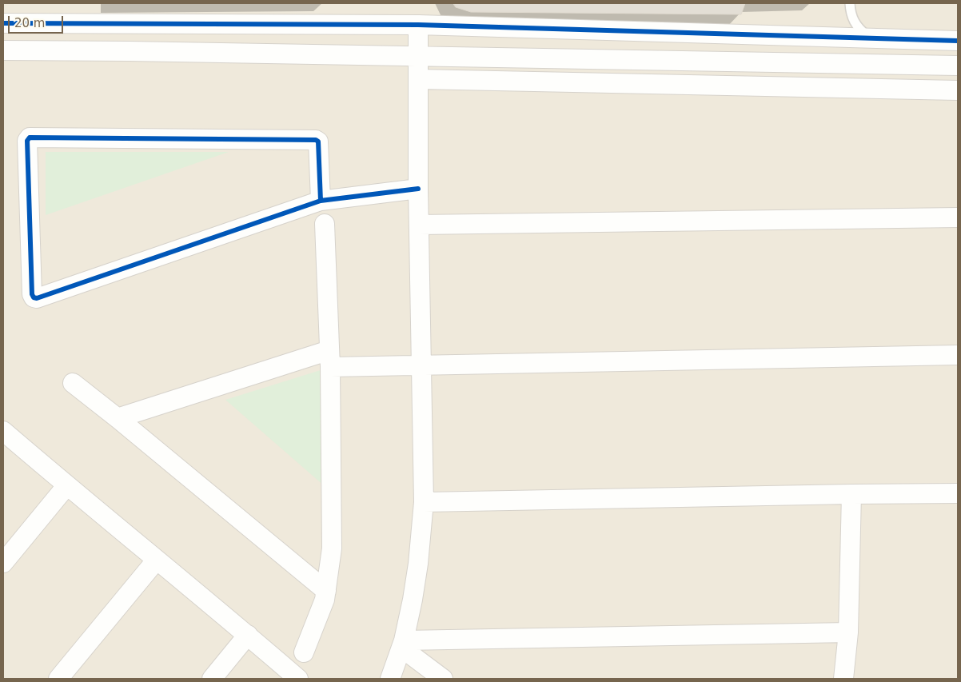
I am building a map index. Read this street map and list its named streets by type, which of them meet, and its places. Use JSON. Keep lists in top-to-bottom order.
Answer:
{
  "scale_bar": "20 m"
}
